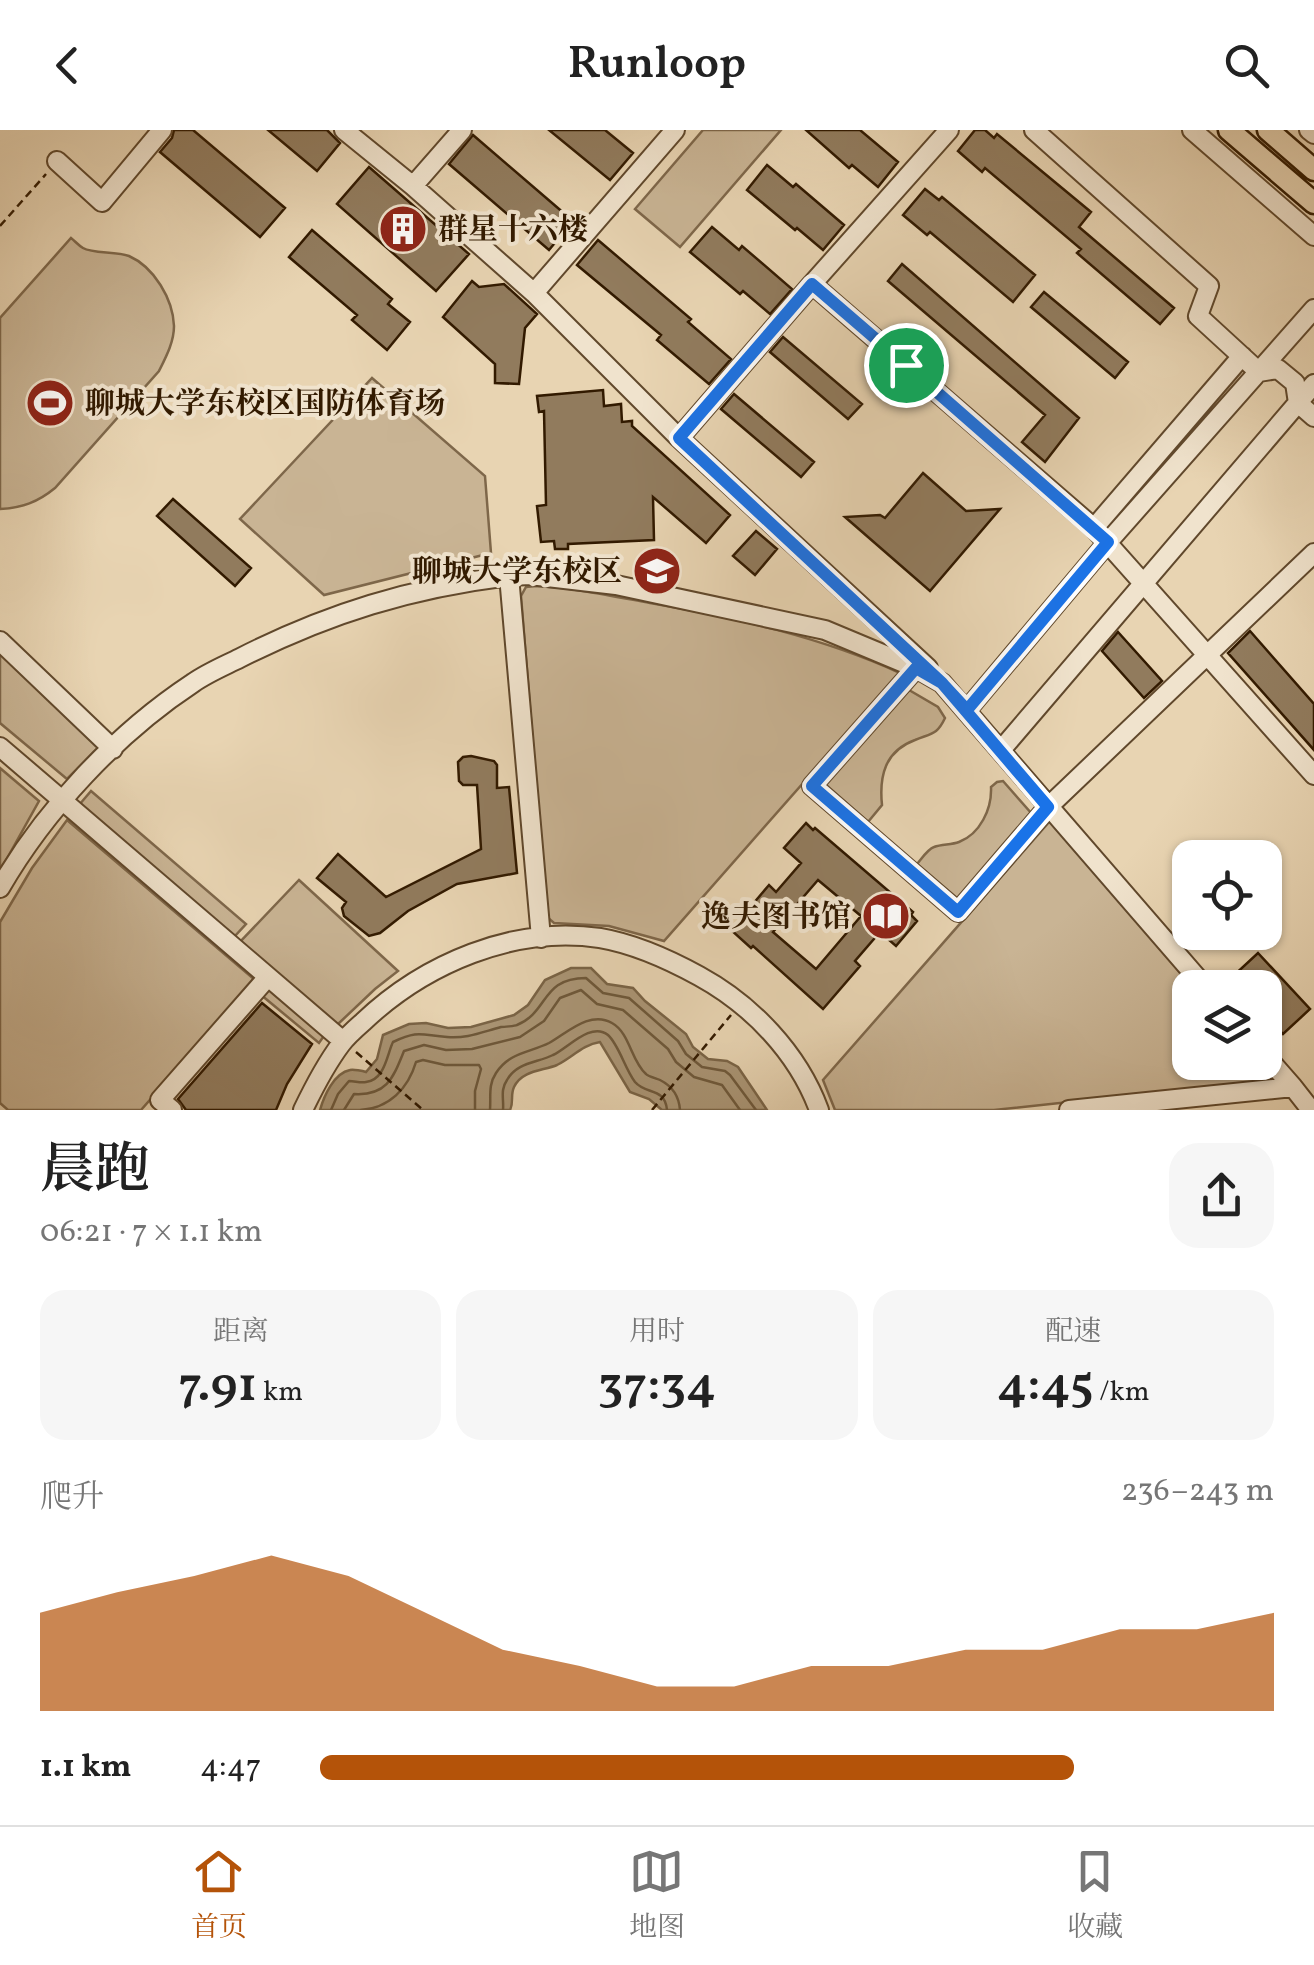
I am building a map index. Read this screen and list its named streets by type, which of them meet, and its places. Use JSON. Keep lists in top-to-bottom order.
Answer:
{
  "places": {
    "building": ["群星十六楼"],
    "sports": ["聊城大学东校区国防体育场"],
    "school or university": ["聊城大学东校区"],
    "library": ["逸夫图书馆"]
  },
  "page": {
    "header": "Runloop",
    "heading": ["晨跑", "06:21 · 7 × 1.1 km"],
    "stats": [
      ["距离", "7.91 km"],
      ["用时", "37:34"],
      ["配速", "4:45 /km"]
    ],
    "chart": ["爬升", "236–243 m"],
    "list": [
      {
        "name": "1.1 km",
        "note": "4:47"
      }
    ],
    "tabs": ["首页", "地图", "收藏"]
  }
}
